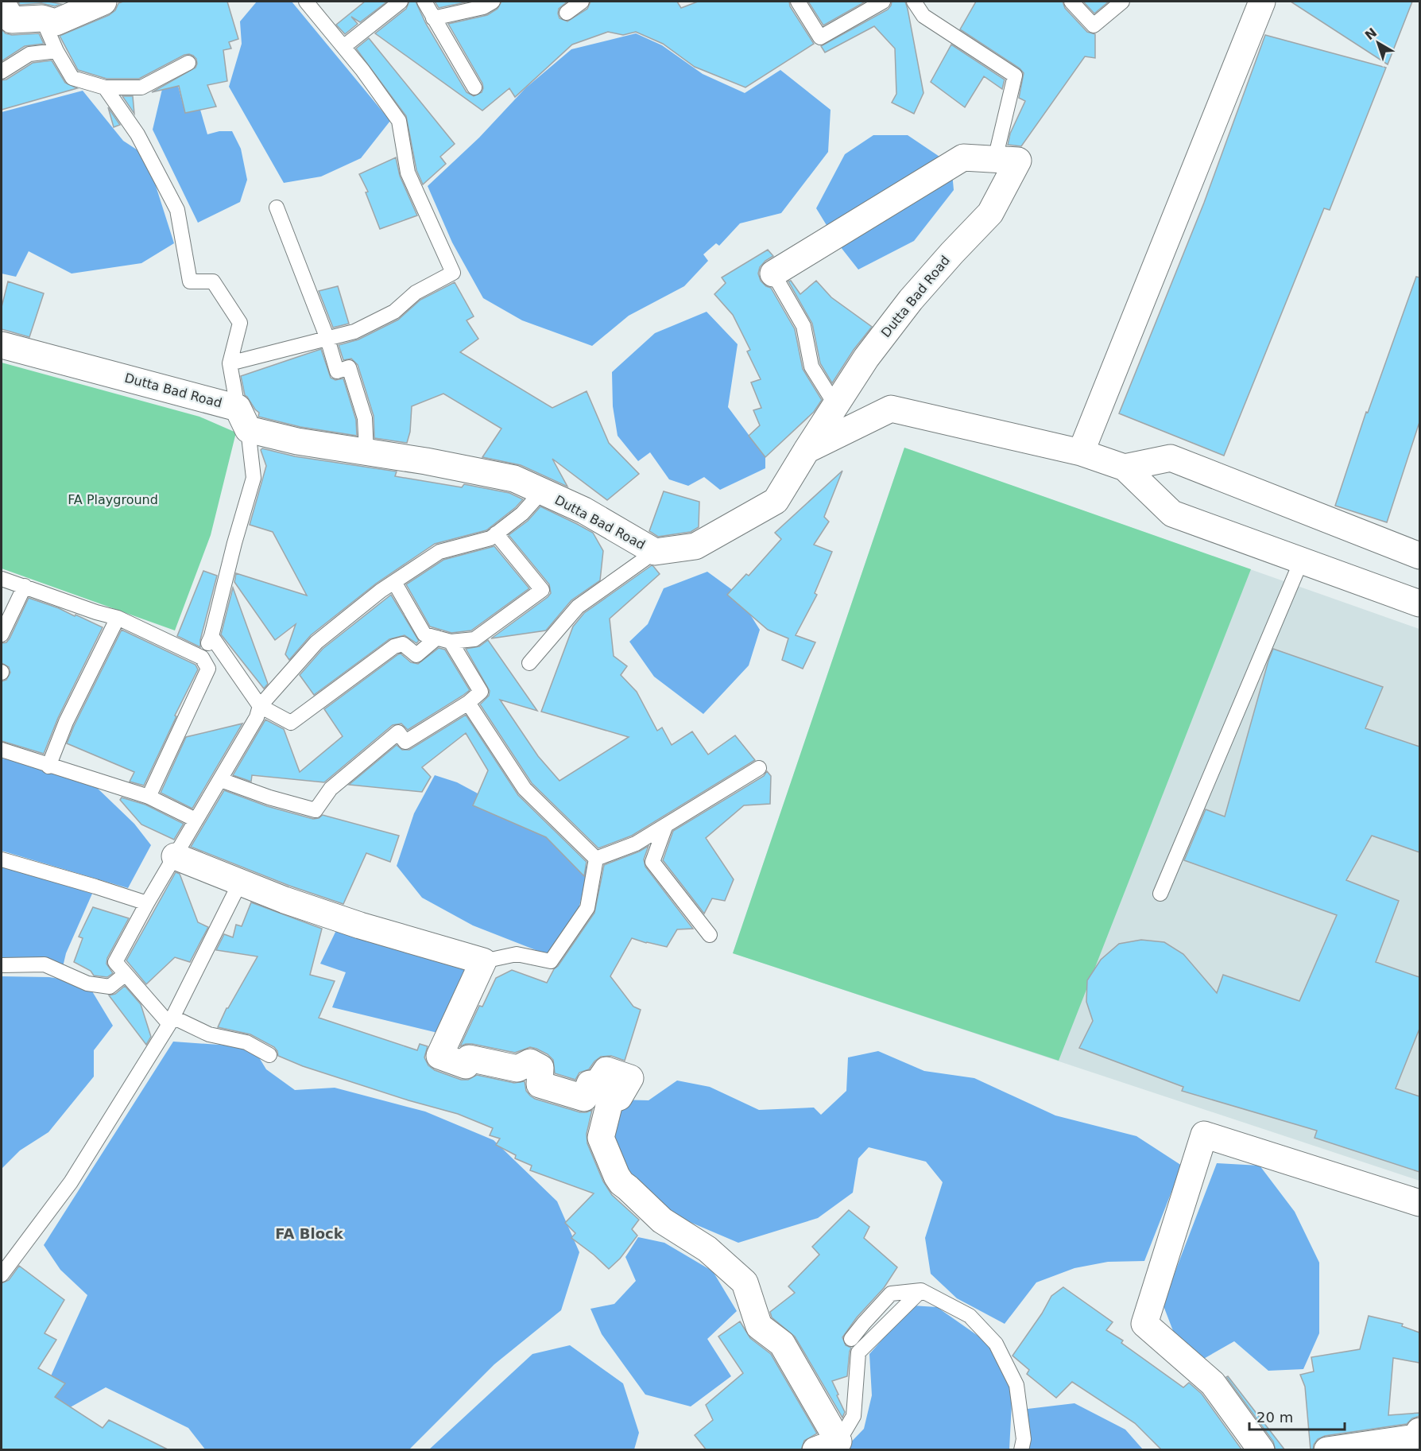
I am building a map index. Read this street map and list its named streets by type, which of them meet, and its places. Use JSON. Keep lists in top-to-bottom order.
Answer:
{
  "streets": {
    "street": ["Dutta Bad Road"]
  },
  "districts": ["FA Block"],
  "parks": ["FA Playground"],
  "scale_bar": "20 m",
  "north": "top left"
}
